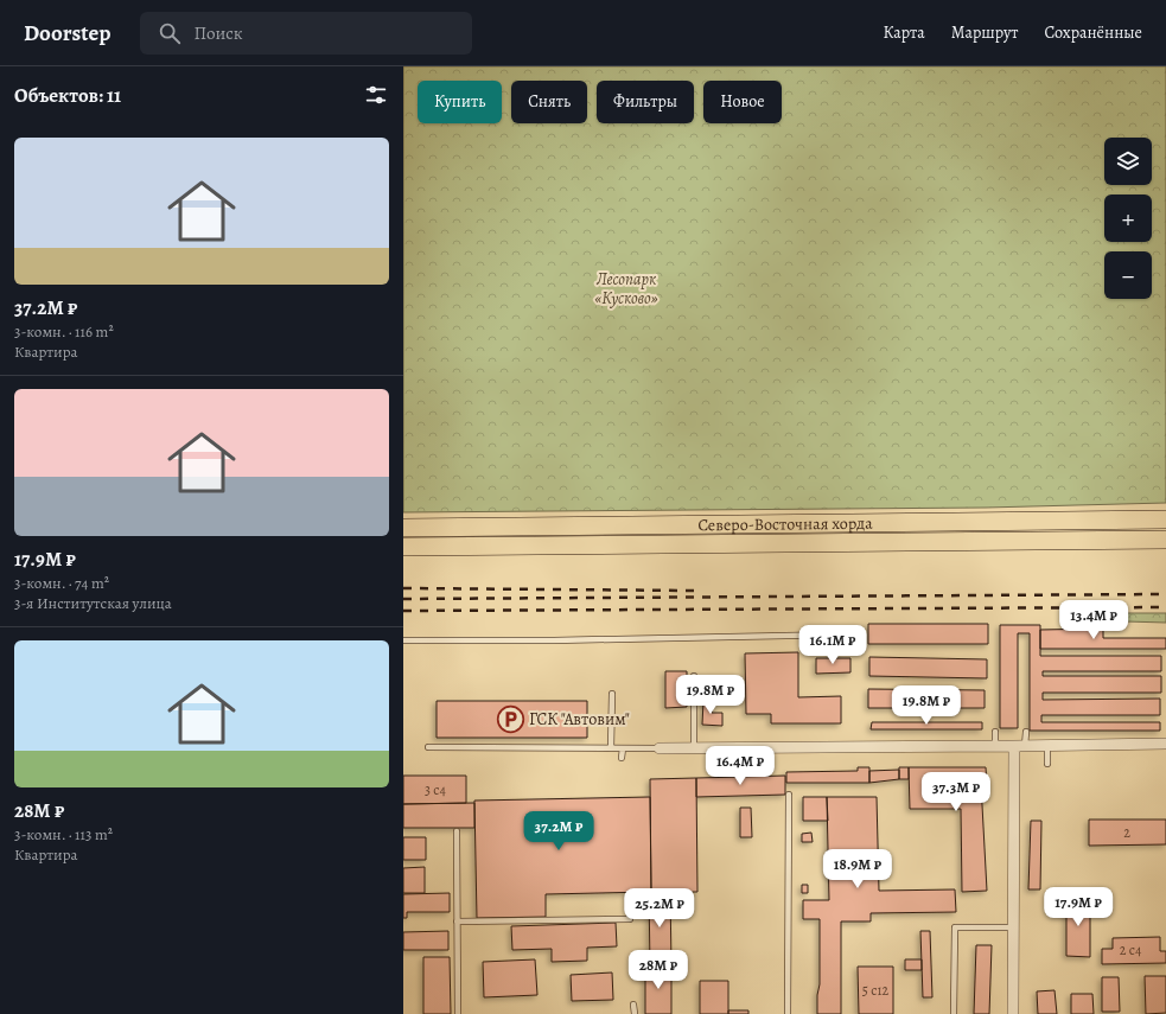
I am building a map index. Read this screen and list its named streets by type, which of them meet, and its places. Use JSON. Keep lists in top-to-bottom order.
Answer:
{
  "streets": {
    "main road": ["Северо-Восточная хорда"]
  },
  "parks": ["Лесопарк «Кусково»"],
  "places": {
    "parking": ["ГСК \"Автовим\""]
  },
  "house_numbers": [
    "3 с4",
    "2",
    "2 с4",
    "5 с12"
  ],
  "page": {
    "header": "Doorstep",
    "search": "Поиск",
    "nav": ["Карта", "Маршрут", "Сохранённые"],
    "heading": "Объектов: 11",
    "chip": [
      "Купить",
      "Снять",
      "Фильтры",
      "Новое"
    ],
    "list": [
      {
        "name": "37.2M ₽",
        "note": "3-комн. · 116 m² · Квартира"
      },
      {
        "name": "17.9M ₽",
        "note": "3-комн. · 74 m² · 3-я Институтская улица"
      },
      {
        "name": "28M ₽",
        "note": "3-комн. · 113 m² · Квартира"
      }
    ],
    "map_buttons": ["+", "−"],
    "price": [
      "13.4M ₽",
      "16.1M ₽",
      "19.8M ₽",
      "19.8M ₽",
      "16.4M ₽",
      "37.3M ₽",
      "37.2M ₽",
      "18.9M ₽",
      "17.9M ₽",
      "25.2M ₽",
      "28M ₽"
    ]
  }
}
